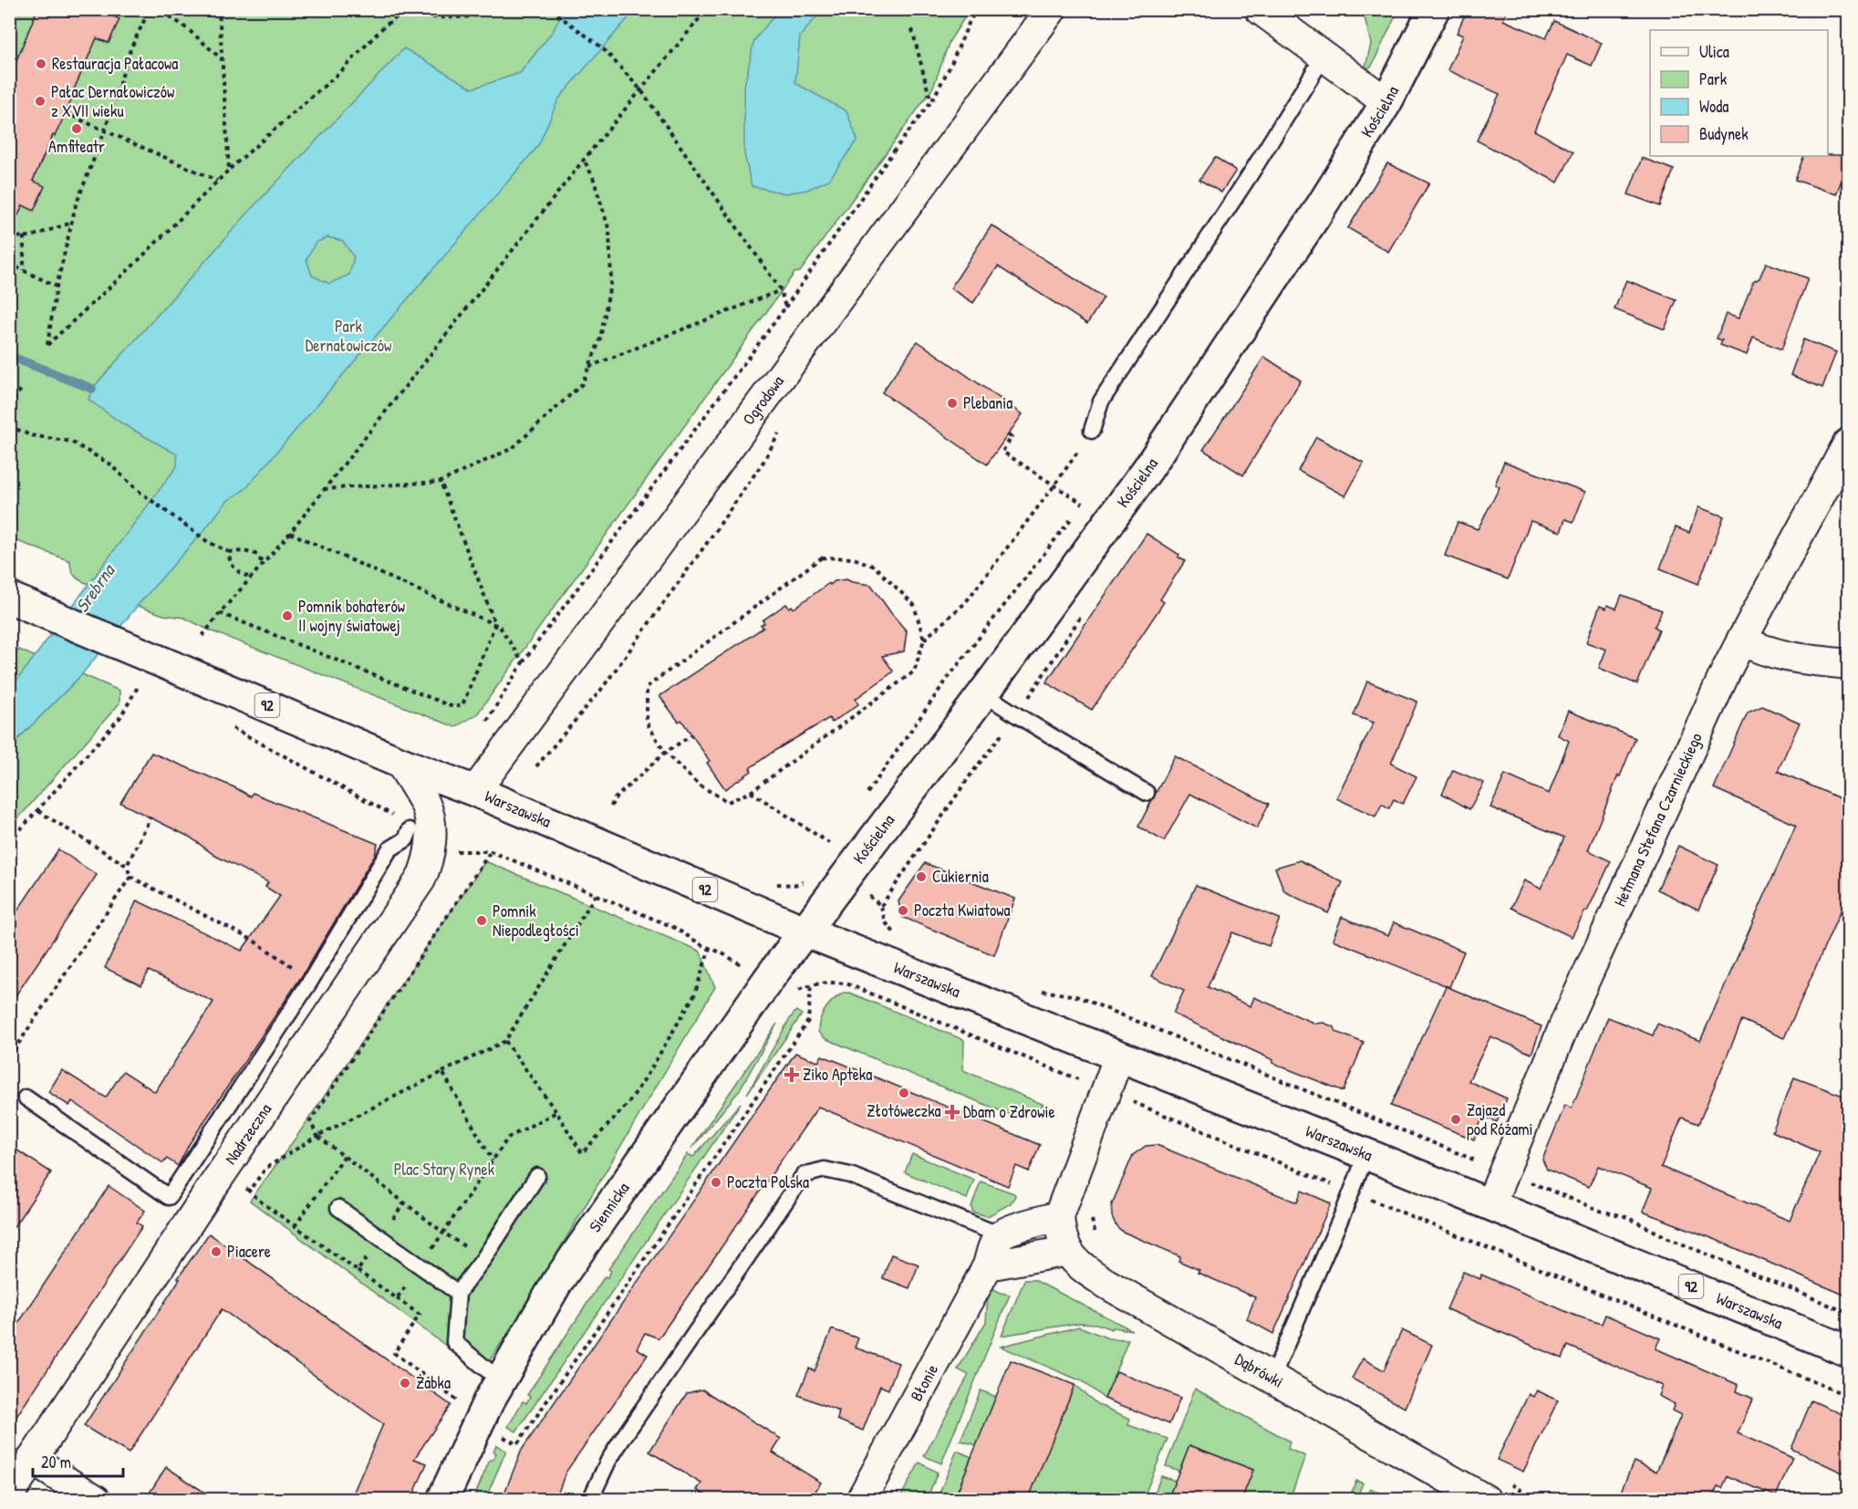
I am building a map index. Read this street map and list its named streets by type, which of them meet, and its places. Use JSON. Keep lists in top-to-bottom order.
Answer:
{
  "streets": {
    "main road": [
      "Kościelna",
      "92",
      "Warszawska",
      "Siennicka"
    ],
    "street": [
      "Ogrodowa",
      "Hetmana Stefana Czarnieckiego",
      "Nadrzeczna",
      "Dąbrówki",
      "Błonie"
    ]
  },
  "crossings": [
    ["Kościelna", "Warszawska"],
    ["Kościelna", "Siennicka"],
    ["Ogrodowa", "Warszawska"],
    ["Warszawska", "Hetmana Stefana Czarnieckiego"],
    ["Warszawska", "Nadrzeczna"],
    ["Warszawska", "Siennicka"]
  ],
  "water": ["Srebrna"],
  "parks": ["Park Dernałowiczów", "Plac Stary Rynek"],
  "places": {
    "other": [
      "Restauracja Pałacowa",
      "Pałac Dernałowiczów z XVII wieku",
      "Amfiteatr",
      "Plebania",
      "Pomnik bohaterów II wojny światowej",
      "Cukiernia",
      "Poczta Kwiatowa",
      "Pomnik Niepodległości",
      "Złotóweczka",
      "Zajazd pod Różami",
      "Poczta Polska",
      "Piacere",
      "Żabka"
    ],
    "health": ["Ziko Apteka", "Dbam o Zdrowie"]
  },
  "legend": [
    "Ulica",
    "Park",
    "Woda",
    "Budynek"
  ],
  "scale_bar": "20 m"
}
